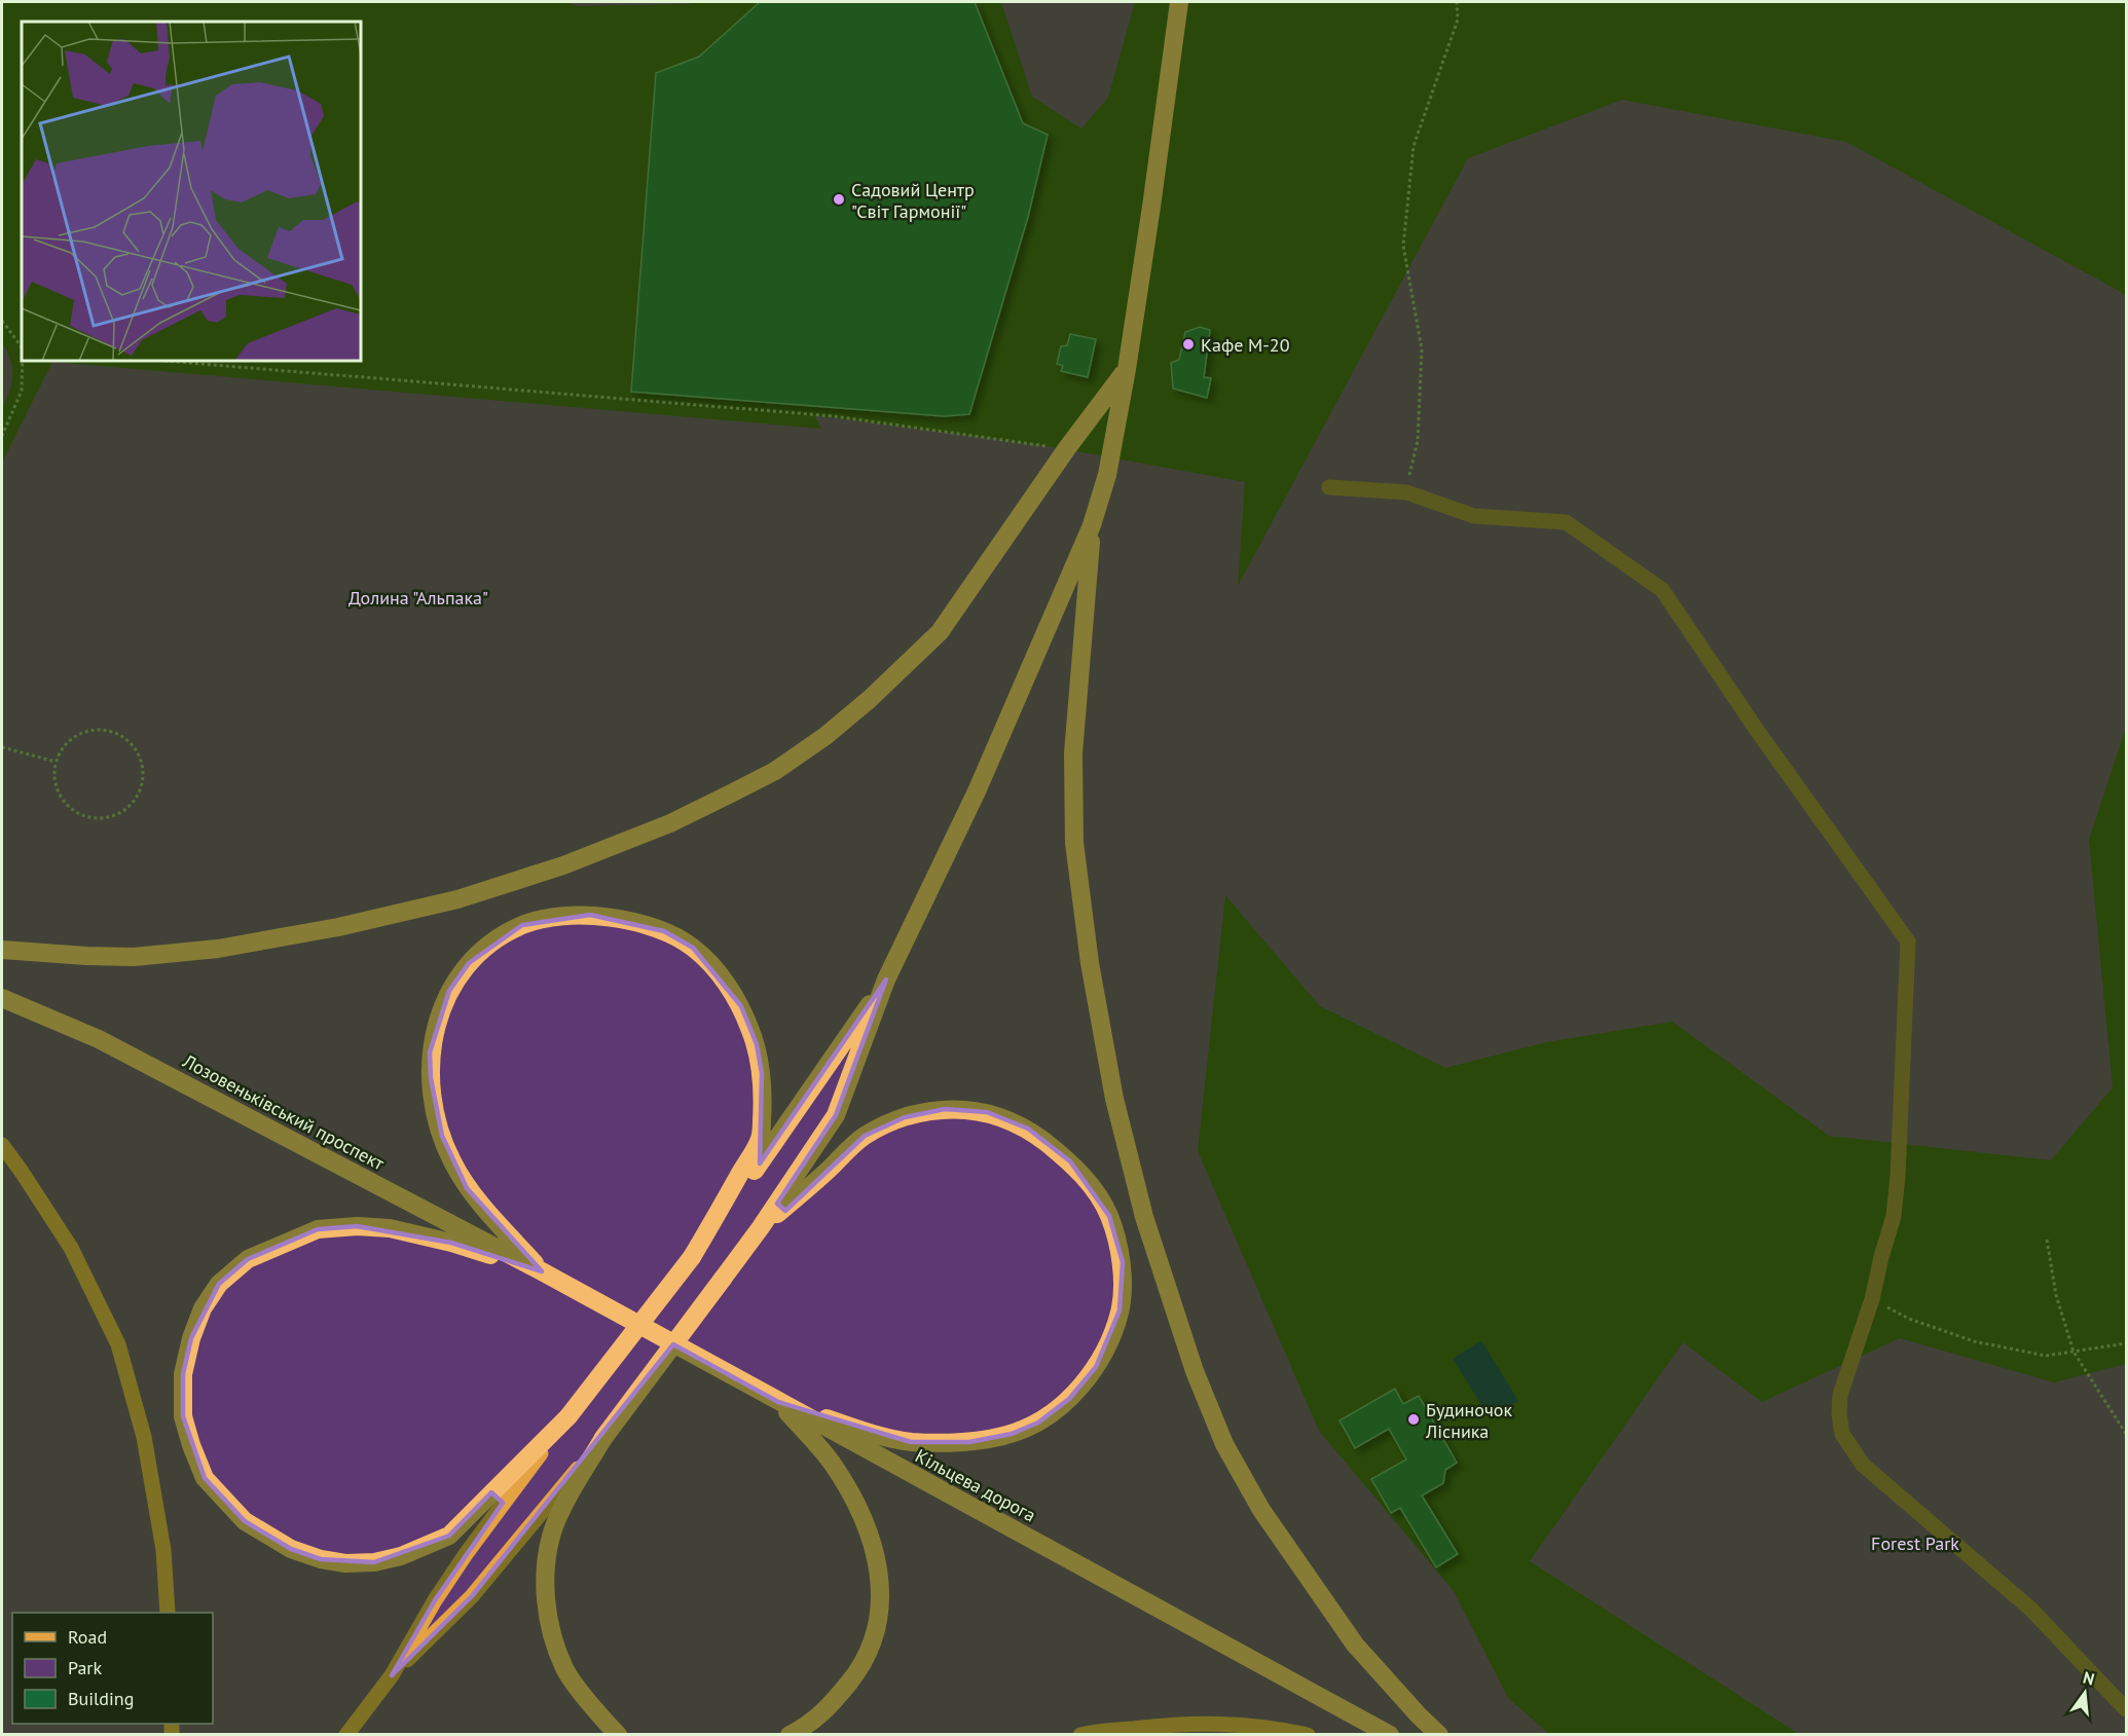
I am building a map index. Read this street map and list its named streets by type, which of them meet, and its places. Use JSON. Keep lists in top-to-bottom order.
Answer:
{
  "streets": {
    "highway": ["Лозовеньківський проспект", "Кільцева дорога"]
  },
  "crossings": [
    ["Лозовеньківський проспект", "Кільцева дорога"]
  ],
  "parks": ["Долина \"Альпака\"", "Forest Park"],
  "places": ["Садовий Центр \"Світ Гармонії\"", "Кафе М-20", "Будиночок Лісника"],
  "legend": ["Road", "Park", "Building"],
  "north": "top"
}
